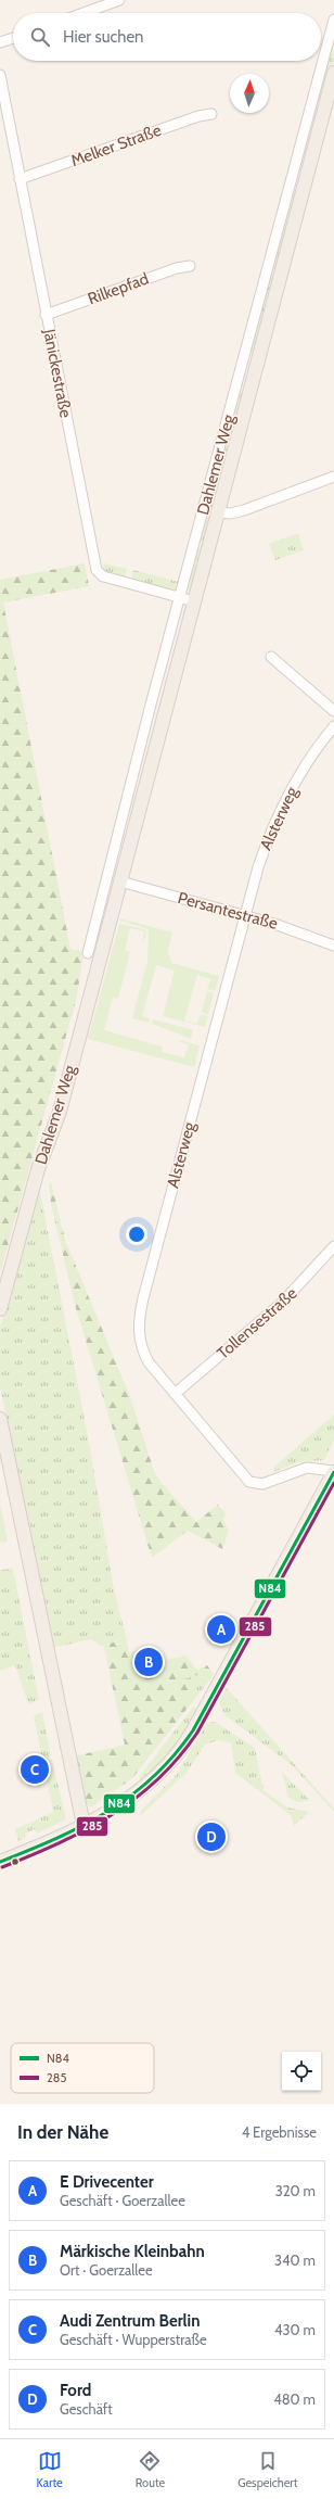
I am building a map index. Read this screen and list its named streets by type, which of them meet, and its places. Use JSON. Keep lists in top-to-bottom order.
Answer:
{
  "streets": {
    "main road": ["Dahlemer Weg"],
    "street": [
      "Melker Straße",
      "Rilkepfad",
      "Jänickestraße",
      "Alsterweg",
      "Persantestraße",
      "Tollensestraße"
    ]
  },
  "crossings": [
    ["Melker Straße", "Jänickestraße"],
    ["Rilkepfad", "Jänickestraße"],
    ["Jänickestraße", "Dahlemer Weg"],
    ["Dahlemer Weg", "Persantestraße"],
    ["Alsterweg", "Persantestraße"],
    ["Alsterweg", "Tollensestraße"]
  ],
  "lines": ["transit line N84", "transit line 285"],
  "legend": ["N84", "285"],
  "north": "top",
  "page": {
    "search": "Hier suchen",
    "pins": [
      "A",
      "B",
      "C",
      "D"
    ],
    "heading": ["In der Nähe", "4 Ergebnisse"],
    "list": [
      {
        "mark": "A",
        "name": "E Drivecenter",
        "note": "Geschäft · Goerzallee",
        "value": "320 m"
      },
      {
        "mark": "B",
        "name": "Märkische Kleinbahn",
        "note": "Ort · Goerzallee",
        "value": "340 m"
      },
      {
        "mark": "C",
        "name": "Audi Zentrum Berlin",
        "note": "Geschäft · Wupperstraße",
        "value": "430 m"
      },
      {
        "mark": "D",
        "name": "Ford",
        "note": "Geschäft",
        "value": "480 m"
      }
    ],
    "nav": ["Karte", "Route", "Gespeichert"]
  }
}
